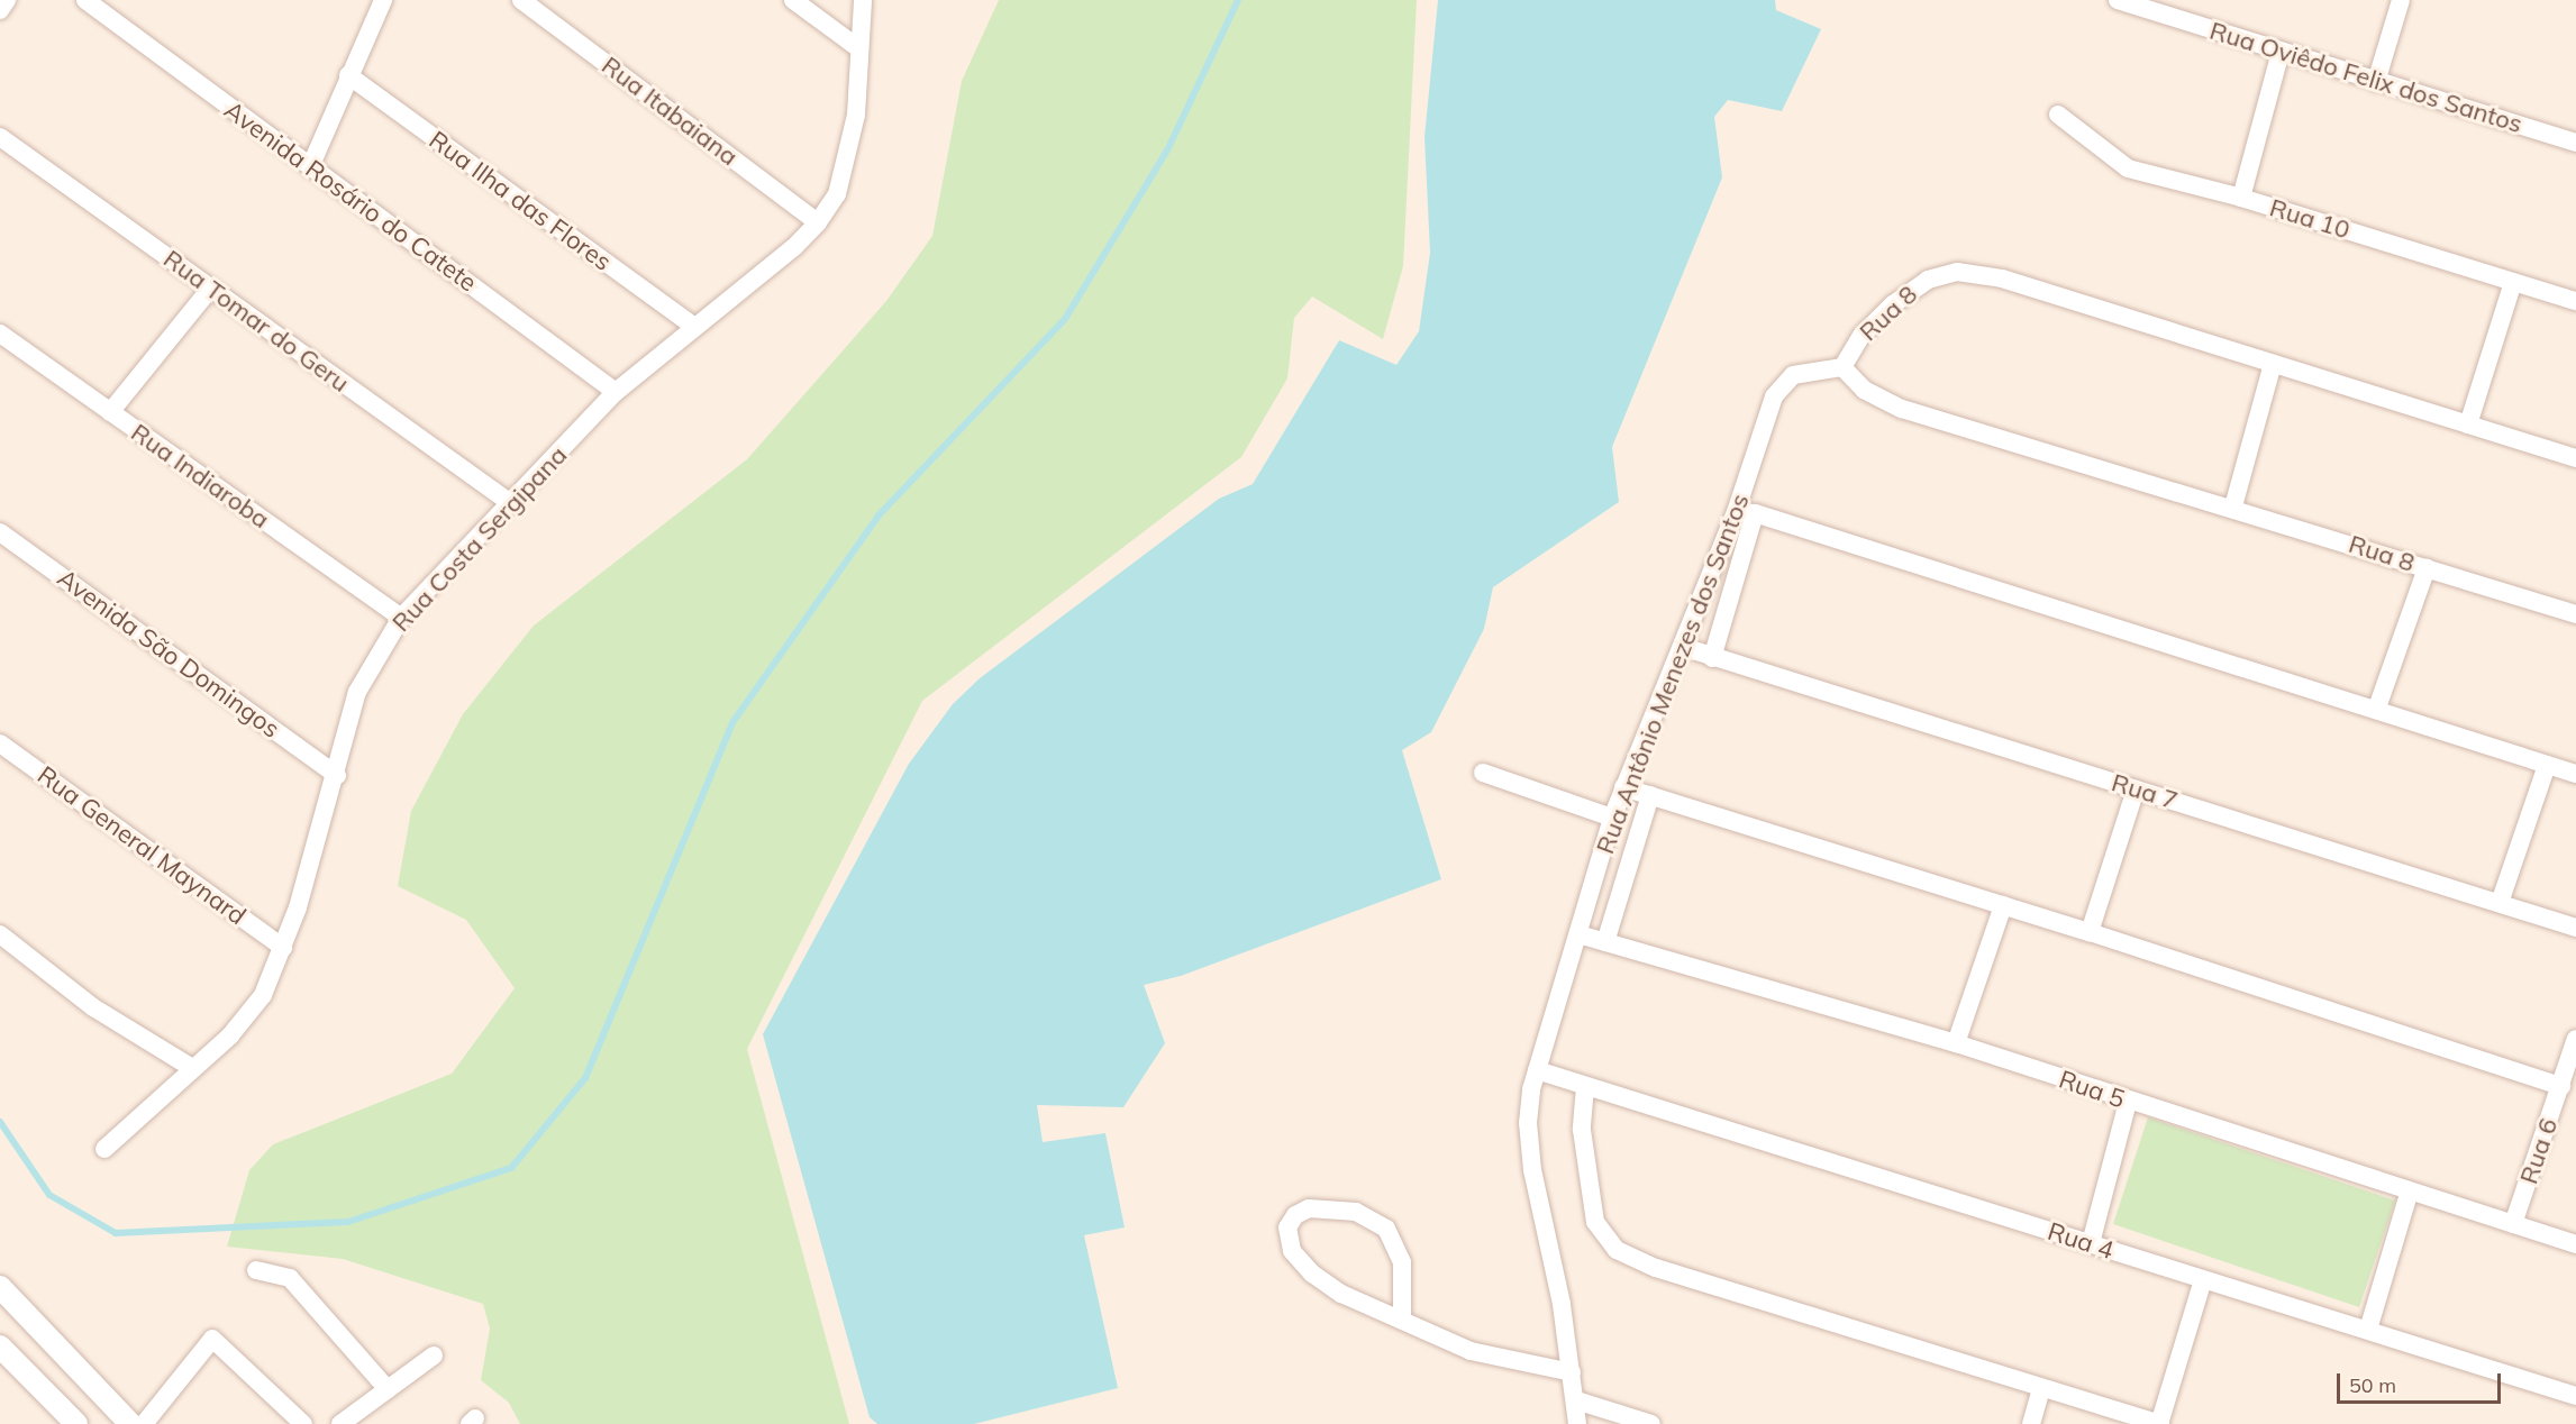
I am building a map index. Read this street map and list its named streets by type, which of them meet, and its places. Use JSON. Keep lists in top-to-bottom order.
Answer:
{
  "streets": {
    "street": [
      "Rua Oviêdo Felix dos Santos",
      "Rua Itabaiana",
      "Avenida Rosário do Catete",
      "Rua Ilha das Flores",
      "Rua 10",
      "Rua 8",
      "Rua Tomar do Geru",
      "Rua Indiaroba",
      "Rua Costa Sergipana",
      "Avenida São Domingos",
      "Rua Antônio Menezes dos Santos",
      "Rua 7",
      "Rua General Maynard",
      "Rua 5",
      "Rua 6",
      "Rua 4"
    ]
  },
  "crossings": [
    ["Rua Itabaiana", "Rua Costa Sergipana"],
    ["Avenida Rosário do Catete", "Rua Costa Sergipana"],
    ["Rua Ilha das Flores", "Rua Costa Sergipana"],
    ["Rua 8", "Rua Antônio Menezes dos Santos"],
    ["Rua Tomar do Geru", "Rua Costa Sergipana"],
    ["Rua Indiaroba", "Rua Costa Sergipana"],
    ["Rua Costa Sergipana", "Avenida São Domingos"],
    ["Rua Costa Sergipana", "Rua General Maynard"],
    ["Rua Antônio Menezes dos Santos", "Rua 7"],
    ["Rua Antônio Menezes dos Santos", "Rua 5"],
    ["Rua Antônio Menezes dos Santos", "Rua 4"],
    ["Rua 5", "Rua 6"]
  ],
  "scale_bar": "50 m"
}
